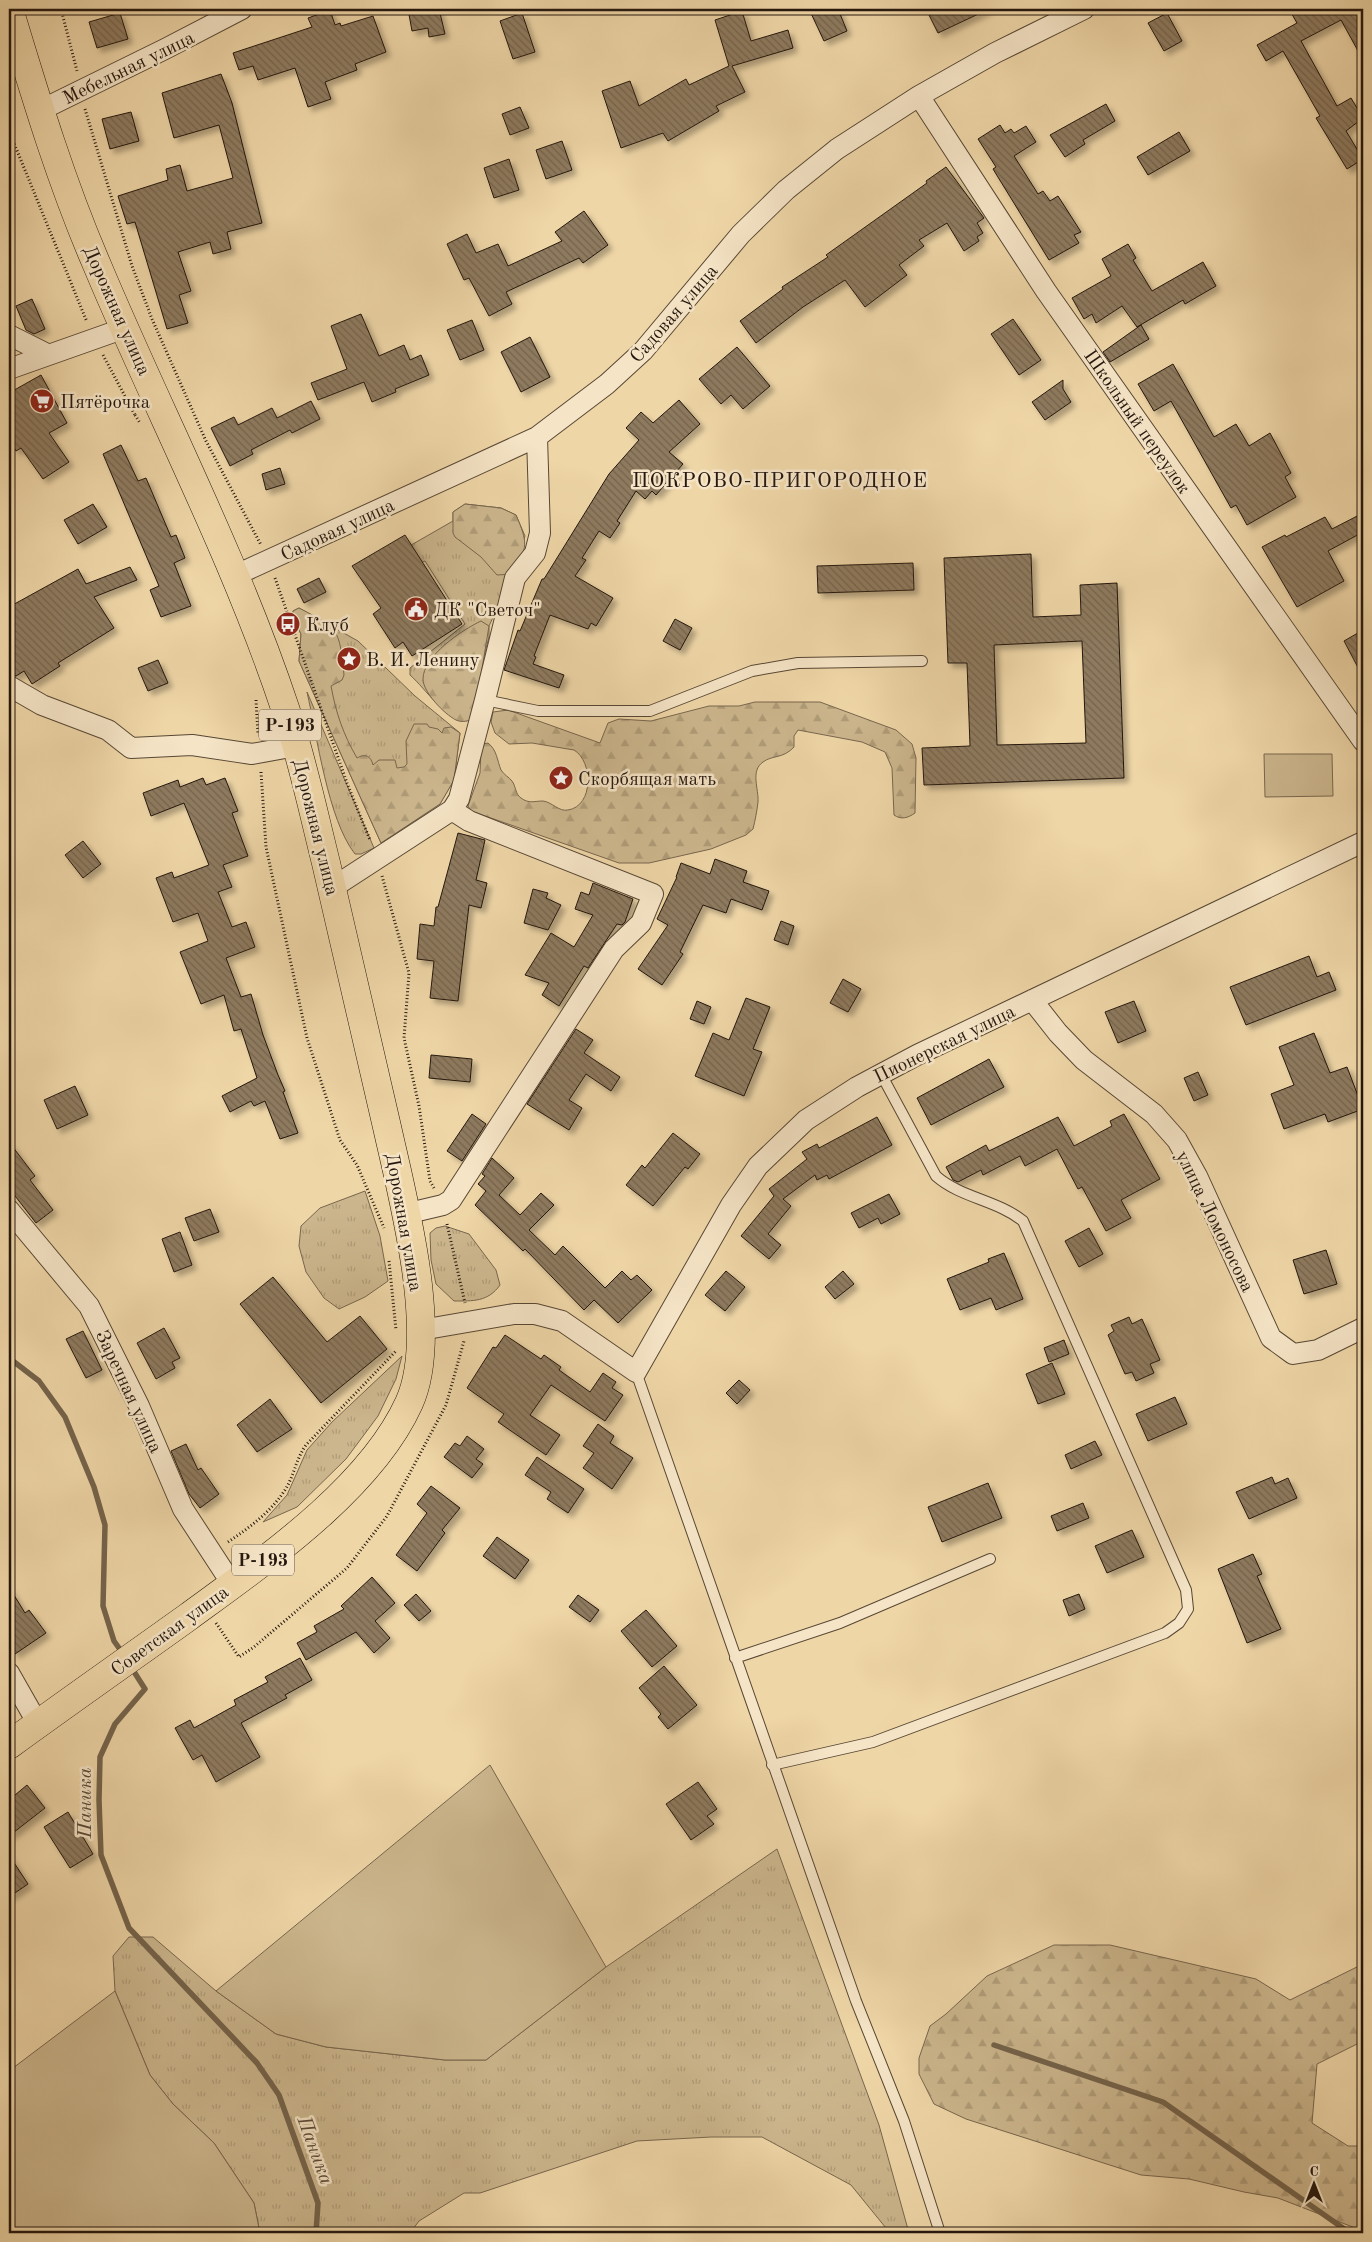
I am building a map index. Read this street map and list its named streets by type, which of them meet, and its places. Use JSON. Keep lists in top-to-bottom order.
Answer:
{
  "streets": {
    "main road": ["Дорожная улица", "Р-193", "Советская улица"],
    "street": [
      "Мебельная улица",
      "Садовая улица",
      "Школьный переулок",
      "Пионерская улица",
      "улица Ломоносова",
      "Заречная улица"
    ]
  },
  "crossings": [
    ["Мебельная улица", "Дорожная улица"],
    ["Дорожная улица", "Садовая улица"],
    ["Дорожная улица", "Советская улица"],
    ["Садовая улица", "Школьный переулок"],
    ["Пионерская улица", "улица Ломоносова"],
    ["Заречная улица", "Советская улица"]
  ],
  "districts": ["ПОКРОВО-ПРИГОРОДНОЕ"],
  "water": ["Паника"],
  "places": {
    "supermarket": ["Пятёрочка"],
    "public building": ["ДК \"Светоч\""],
    "bus stop": ["Клуб"],
    "place": ["В. И. Ленину", "Скорбящая мать"]
  },
  "north": "top"
}
